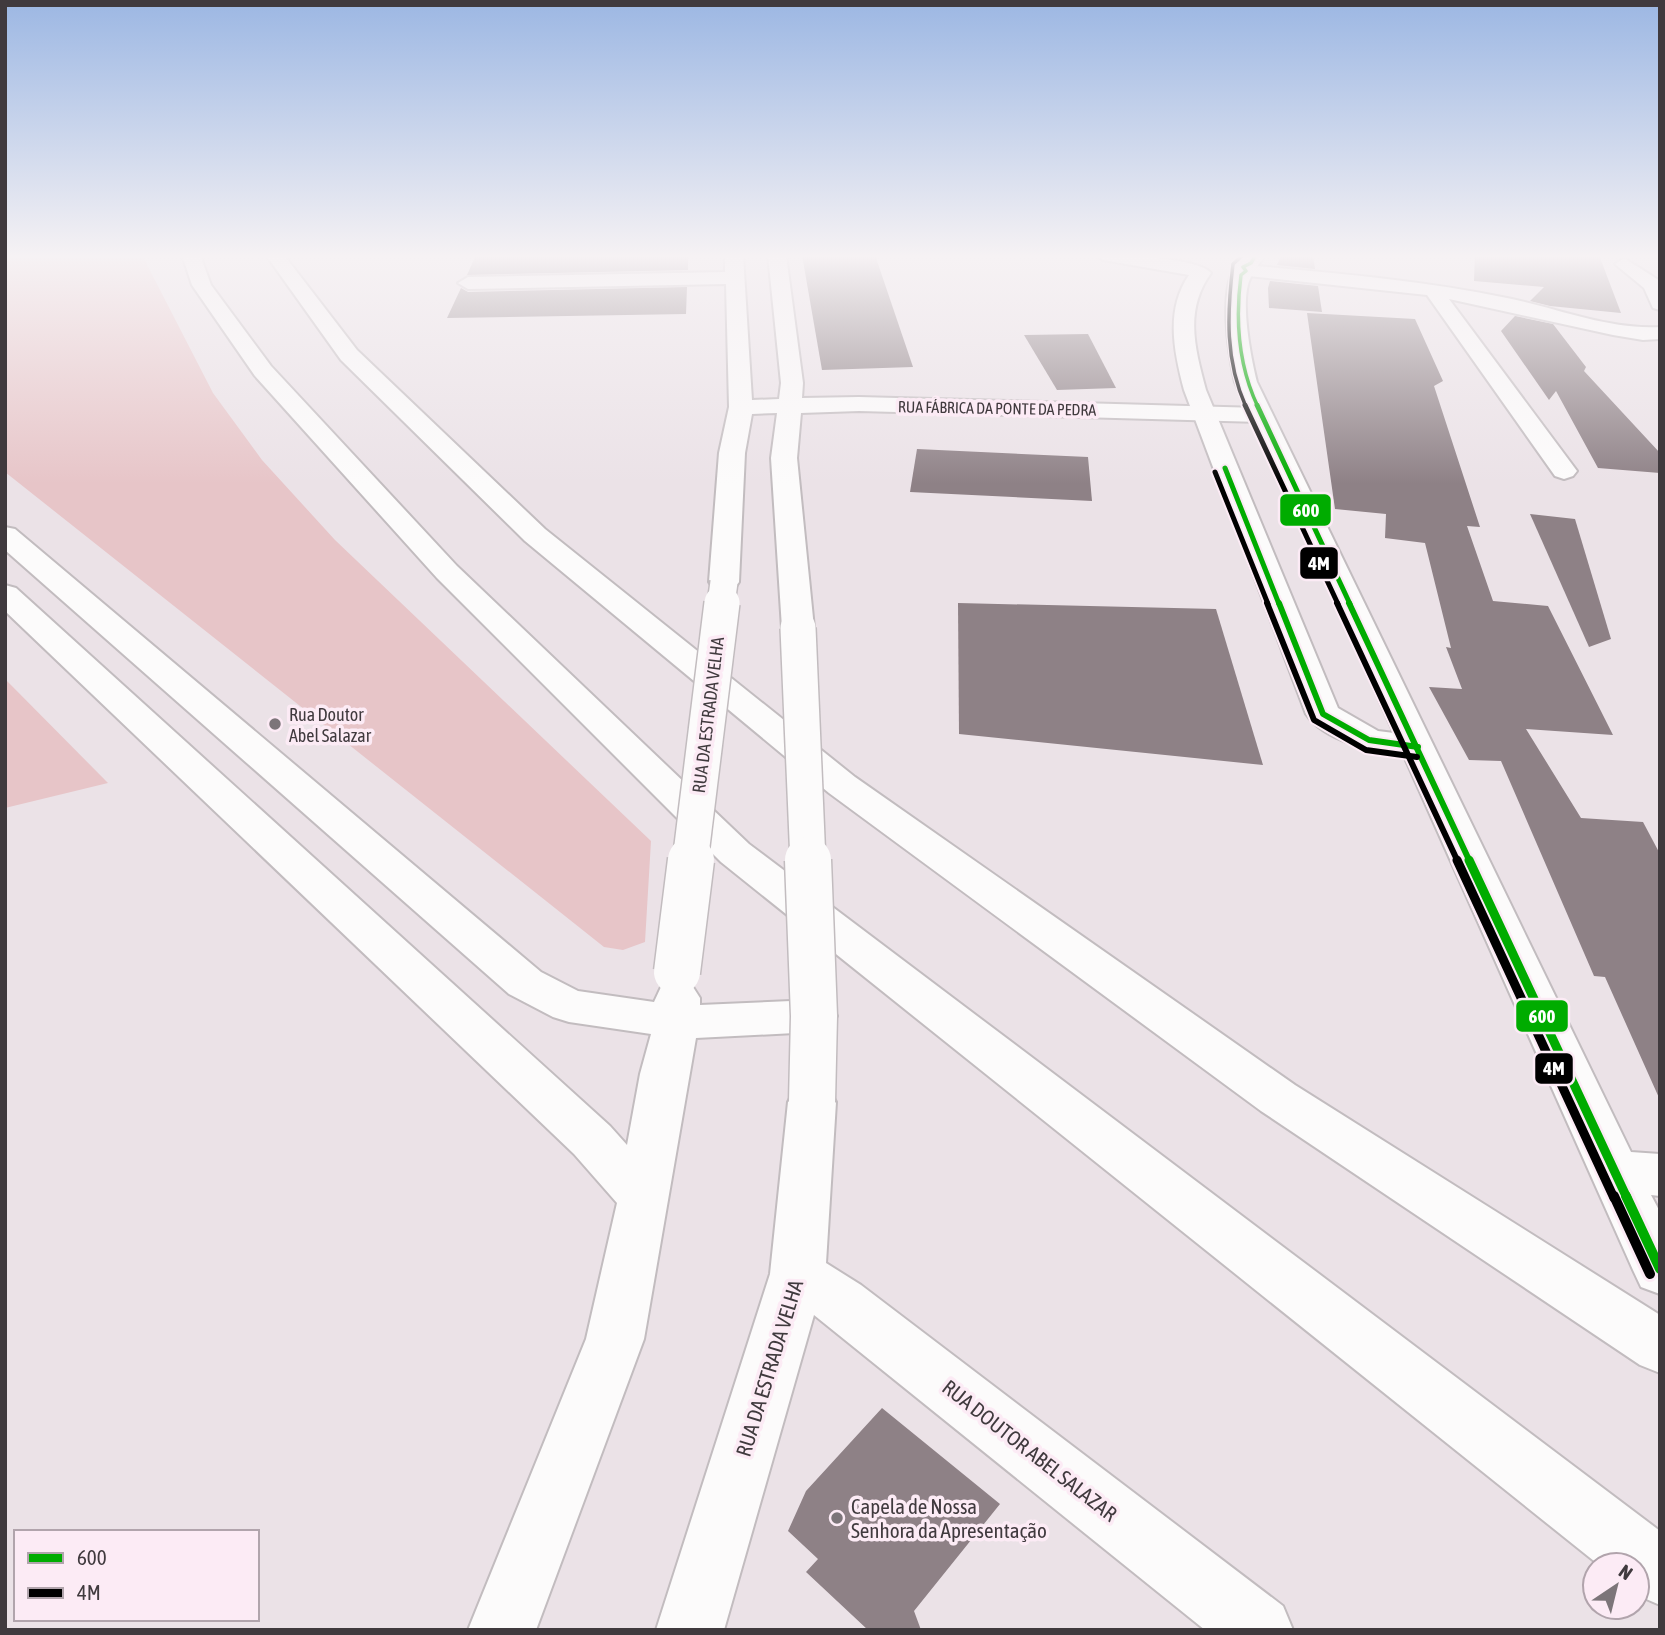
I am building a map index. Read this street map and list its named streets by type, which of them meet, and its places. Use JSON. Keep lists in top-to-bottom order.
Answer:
{
  "streets": {
    "main road": ["RUA FÁBRICA DA PONTE DA PEDRA", "RUA DA ESTRADA VELHA", "RUA DOUTOR ABEL SALAZAR"]
  },
  "crossings": [
    ["RUA FÁBRICA DA PONTE DA PEDRA", "RUA DA ESTRADA VELHA"],
    ["RUA DA ESTRADA VELHA", "RUA DOUTOR ABEL SALAZAR"]
  ],
  "places": ["Rua Doutor Abel Salazar", "Capela de Nossa Senhora da Apresentação"],
  "lines": ["transit line 600", "transit line 4M"],
  "legend": ["600", "4M"],
  "north": "top right"
}
